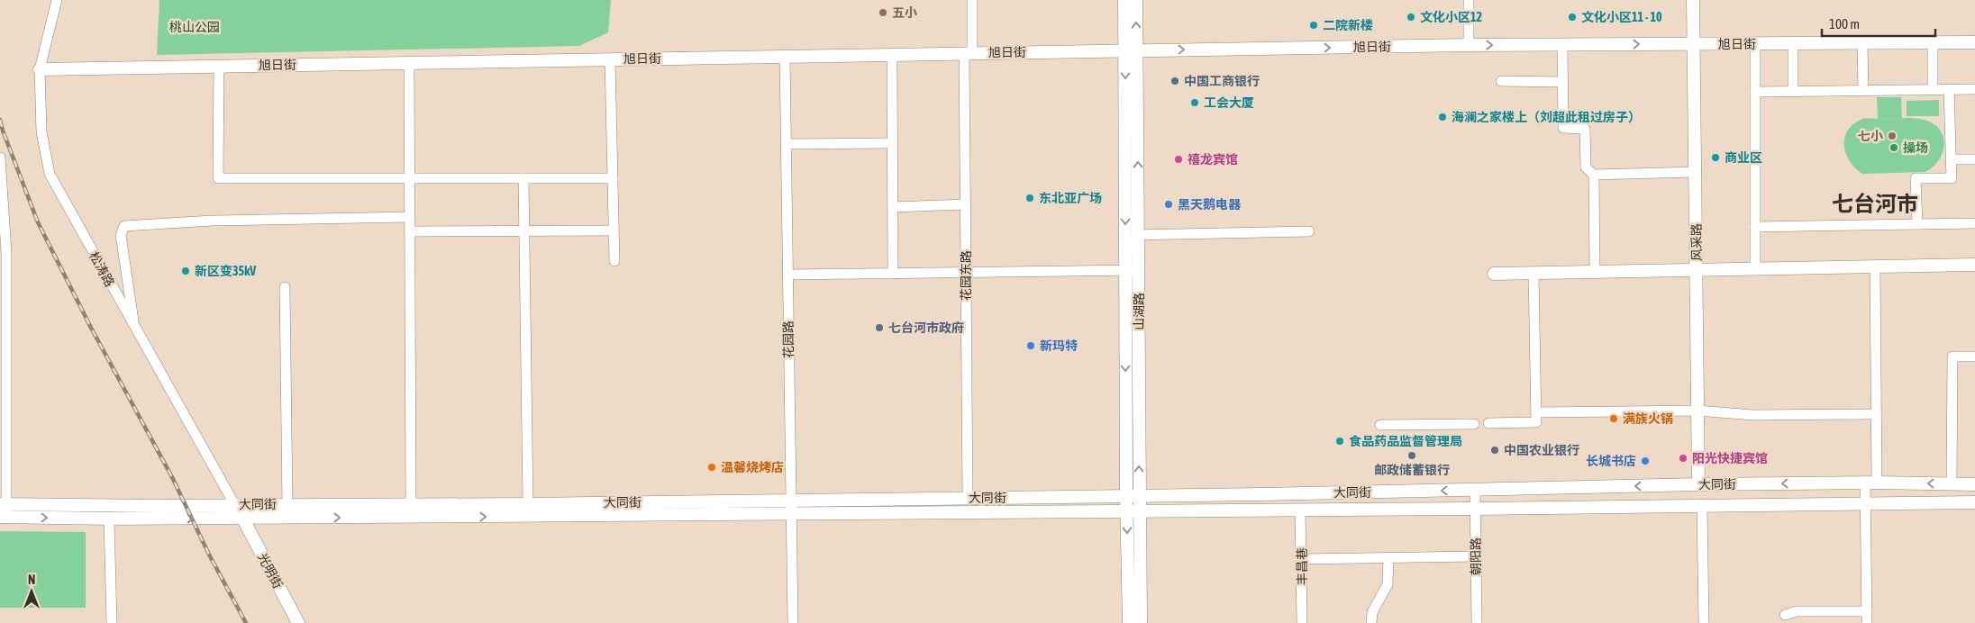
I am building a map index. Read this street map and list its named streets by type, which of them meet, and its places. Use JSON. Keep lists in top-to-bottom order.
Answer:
{
  "streets": {
    "main road": [
      "旭日街",
      "风采路",
      "山湖路",
      "大同街",
      "光明街"
    ],
    "street": [
      "松涛路",
      "花园东路",
      "花园路",
      "朝阳路",
      "丰昌巷"
    ]
  },
  "crossings": [
    ["旭日街", "风采路"],
    ["旭日街", "松涛路"],
    ["旭日街", "花园东路"],
    ["旭日街", "山湖路"],
    ["旭日街", "花园路"],
    ["风采路", "大同街"],
    ["松涛路", "大同街"],
    ["松涛路", "光明街"],
    ["花园东路", "大同街"],
    ["山湖路", "大同街"],
    ["花园路", "大同街"],
    ["大同街", "朝阳路"],
    ["大同街", "丰昌巷"],
    ["大同街", "光明街"]
  ],
  "districts": ["七台河市"],
  "parks": ["桃山公园"],
  "places": [
    "五小",
    "文化小区12",
    "文化小区11 - 10",
    "二院新楼",
    "中国工商银行",
    "工会大厦",
    "海澜之家楼上（刘超此租过房子）",
    "七小",
    "操场",
    "商业区",
    "禧龙宾馆",
    "东北亚广场",
    "黑天鹅电器",
    "新区变35kV",
    "七台河市政府",
    "新玛特",
    "满族火锅",
    "食品药品监督管理局",
    "中国农业银行",
    "邮政储蓄银行",
    "阳光快捷宾馆",
    "长城书店",
    "温馨烧烤店"
  ],
  "scale_bar": "100 m",
  "north": "top"
}
